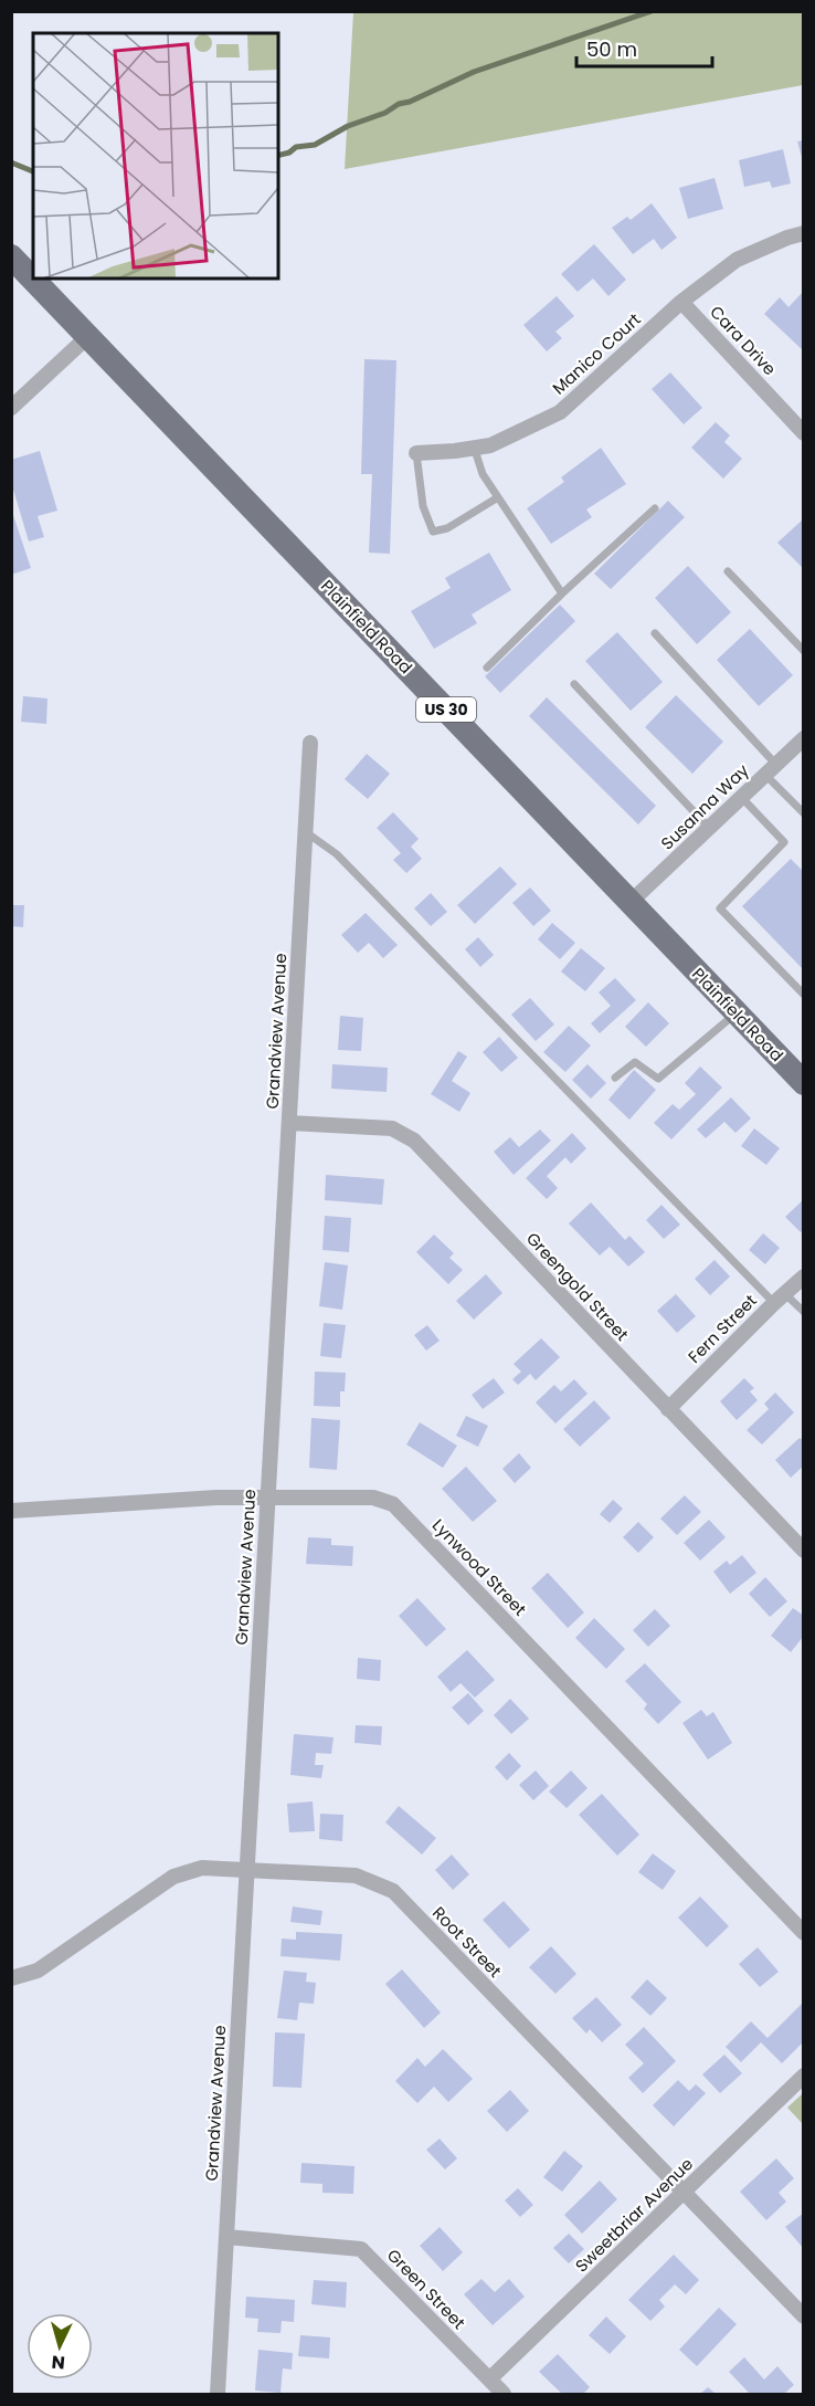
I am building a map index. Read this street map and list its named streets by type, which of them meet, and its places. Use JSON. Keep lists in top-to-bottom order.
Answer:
{
  "streets": {
    "main road": ["Plainfield Road", "US 30"],
    "street": [
      "Cara Drive",
      "Manico Court",
      "Susanna Way",
      "Grandview Avenue",
      "Greengold Street",
      "Fern Street",
      "Lynwood Street",
      "Root Street",
      "Sweetbriar Avenue",
      "Green Street"
    ]
  },
  "crossings": [
    ["Cara Drive", "Manico Court"],
    ["Plainfield Road", "Susanna Way"],
    ["Grandview Avenue", "Greengold Street"],
    ["Grandview Avenue", "Lynwood Street"],
    ["Grandview Avenue", "Root Street"],
    ["Grandview Avenue", "Green Street"],
    ["Greengold Street", "Fern Street"],
    ["Root Street", "Sweetbriar Avenue"],
    ["Sweetbriar Avenue", "Green Street"]
  ],
  "scale_bar": "50 m",
  "north": "bottom"
}
